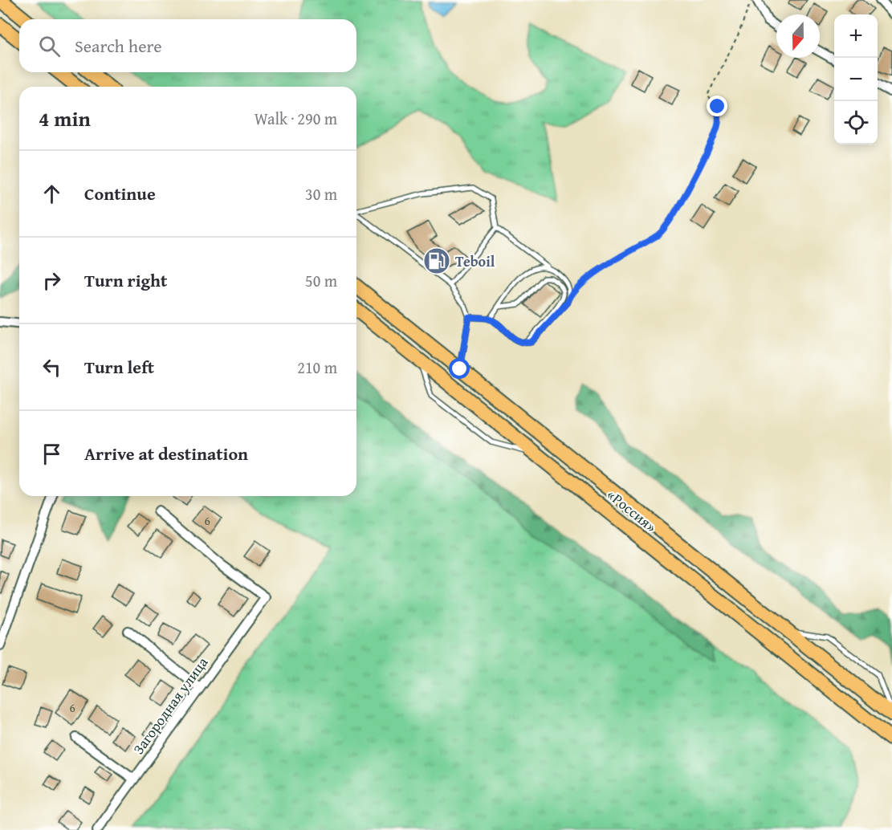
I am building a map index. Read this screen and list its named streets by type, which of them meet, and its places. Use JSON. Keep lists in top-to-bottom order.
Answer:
{
  "streets": {
    "highway": ["«Россия»"],
    "street": ["Загородная улица"]
  },
  "places": {
    "fuel station": ["Teboil"]
  },
  "house_numbers": ["6", "6"],
  "north": "bottom",
  "page": {
    "map_buttons": ["+", "−"],
    "search": "Search here",
    "heading": ["4 min", "Walk · 290 m"],
    "list": [
      ["Continue", "30 m"],
      ["Turn right", "50 m"],
      ["Turn left", "210 m"],
      "Arrive at destination"
    ]
  }
}
